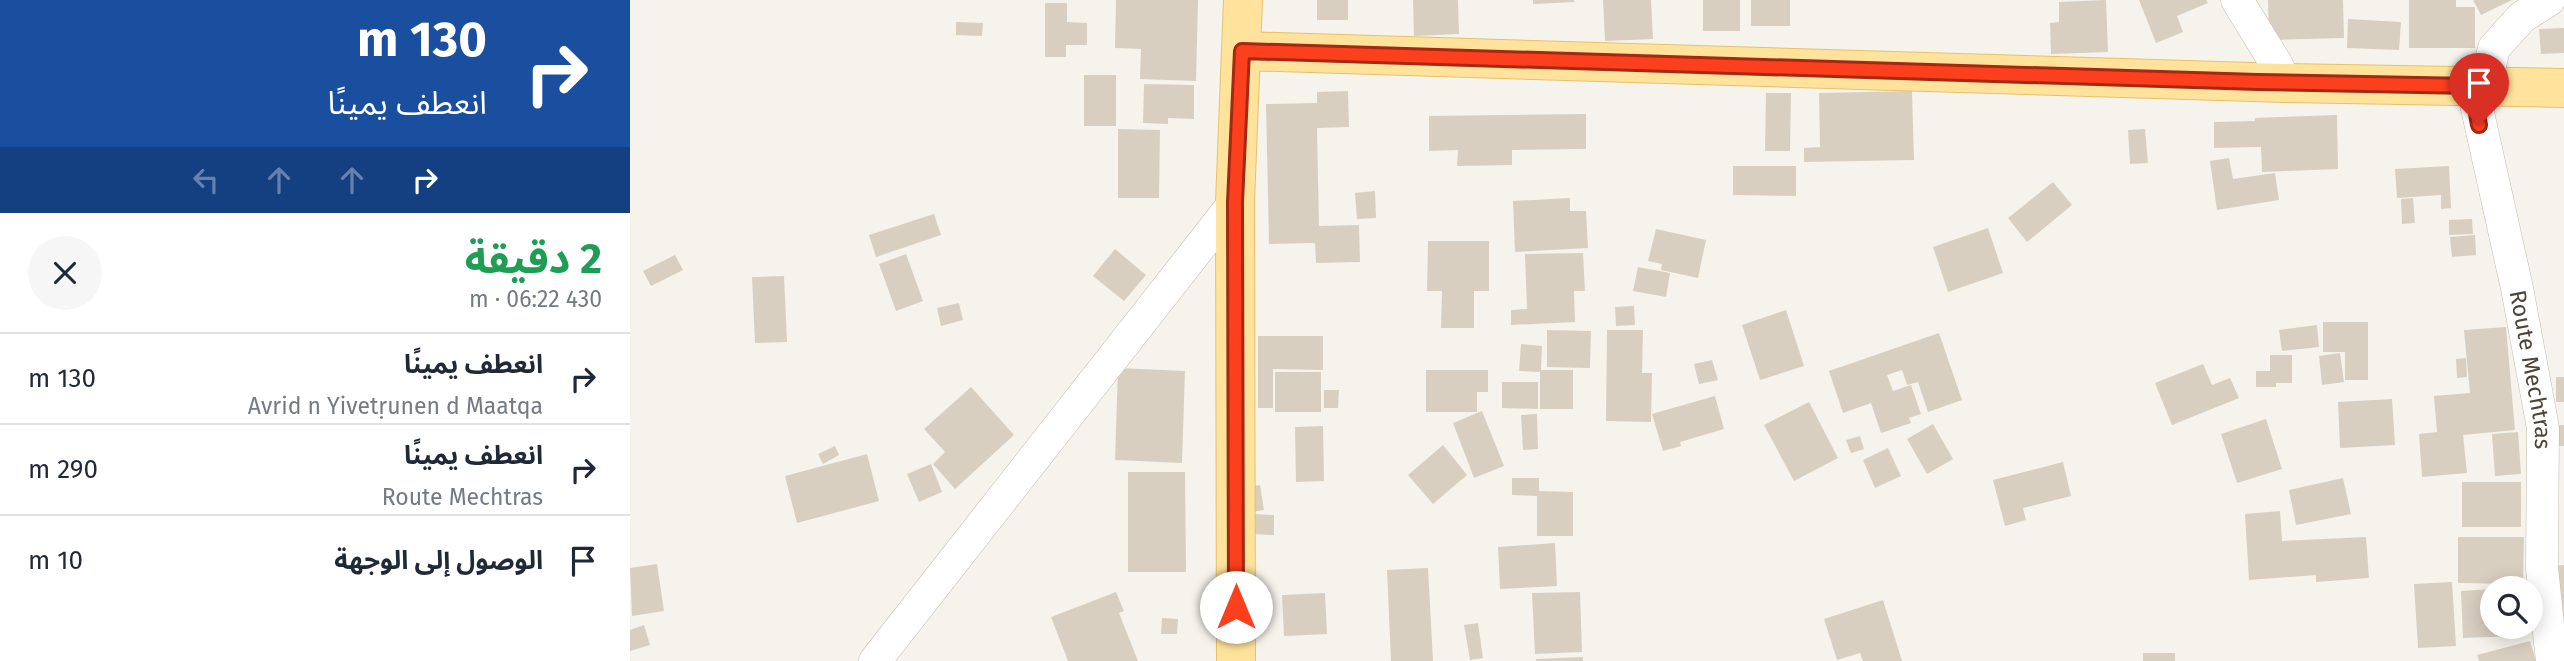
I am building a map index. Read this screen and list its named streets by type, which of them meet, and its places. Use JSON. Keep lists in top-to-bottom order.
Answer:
{
  "streets": {
    "street": ["Route Mechtras"]
  },
  "page": {
    "turn": ["130 m", "انعطف يمينًا"],
    "heading": ["2 دقيقة", "430 m · 06:22"],
    "list": [
      {
        "name": "انعطف يمينًا",
        "note": "Avrid n Yivetṛunen d Maatqa",
        "value": "130 m"
      },
      {
        "name": "انعطف يمينًا",
        "note": "Route Mechtras",
        "value": "290 m"
      },
      {
        "name": "الوصول إلى الوجهة",
        "value": "10 m"
      }
    ]
  }
}
